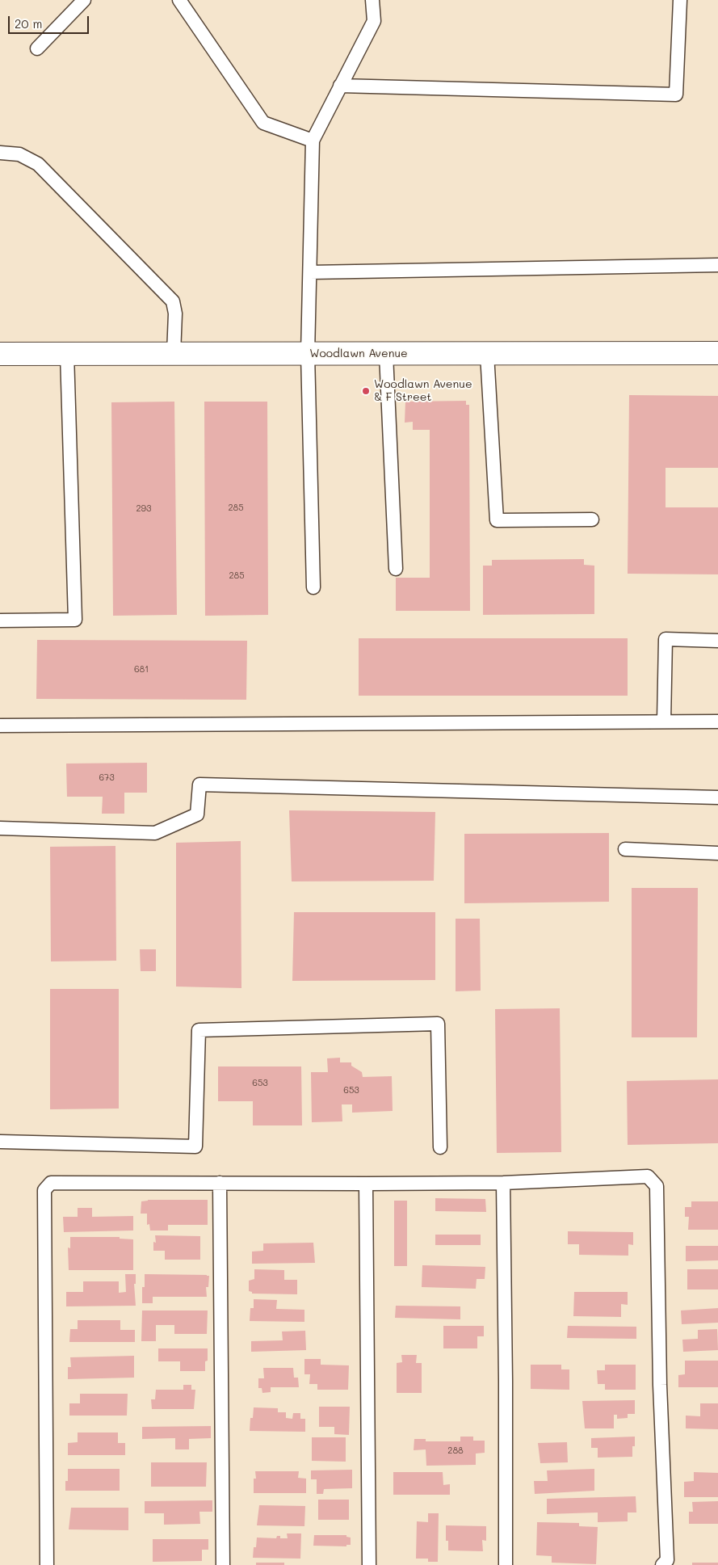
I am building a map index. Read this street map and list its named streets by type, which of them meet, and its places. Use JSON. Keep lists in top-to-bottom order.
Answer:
{
  "streets": {
    "street": ["Woodlawn Avenue"]
  },
  "places": ["Woodlawn Avenue & F Street"],
  "house_numbers": [
    "285",
    "293",
    "285",
    "681",
    "673",
    "653",
    "653",
    "288"
  ],
  "scale_bar": "20 m"
}
